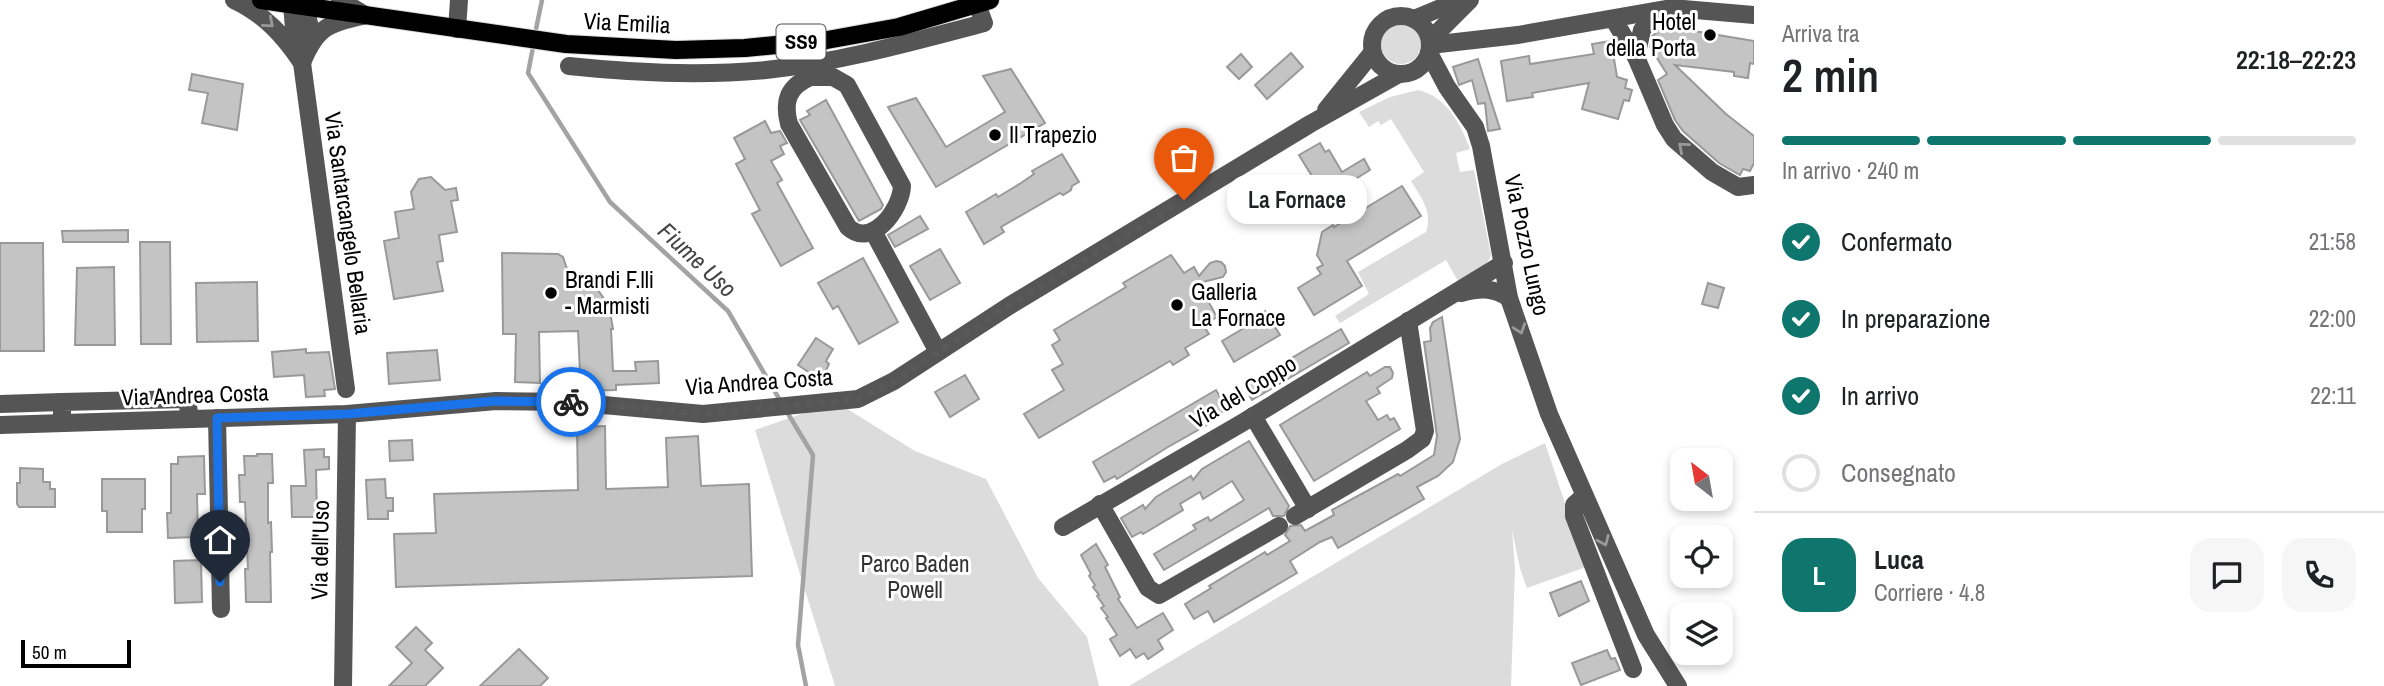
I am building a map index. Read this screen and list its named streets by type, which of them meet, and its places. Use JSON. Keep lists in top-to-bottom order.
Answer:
{
  "streets": {
    "main road": ["Via Emilia", "SS9"],
    "street": [
      "Via Santarcangelo Bellaria",
      "Via Pozzo Lungo",
      "Via Andrea Costa",
      "Via del Coppo",
      "Via dell'Uso"
    ]
  },
  "crossings": [
    ["Via Emilia", "Via Santarcangelo Bellaria"],
    ["Via Pozzo Lungo", "Via Andrea Costa"],
    ["Via Pozzo Lungo", "Via del Coppo"],
    ["Via Andrea Costa", "Via dell'Uso"]
  ],
  "water": ["Fiume Uso"],
  "parks": ["Parco Baden Powell"],
  "places": [
    "Hotel della Porta",
    "Il Trapezio",
    "La Fornace",
    "Brandi F.lli - Marmisti",
    "Galleria La Fornace"
  ],
  "scale_bar": "50 m",
  "north": "top left",
  "page": {
    "heading": ["2 min", "Arriva tra", "22:18–22:23"],
    "panel": ["Luca", "Corriere · 4.8"],
    "bar": "In arrivo · 240 m",
    "bubble": "La Fornace",
    "list": [
      ["Confermato", "21:58"],
      ["In preparazione", "22:00"],
      ["In arrivo", "22:11"],
      "Consegnato"
    ],
    "round": "L",
    "scale": "50 m"
  }
}
